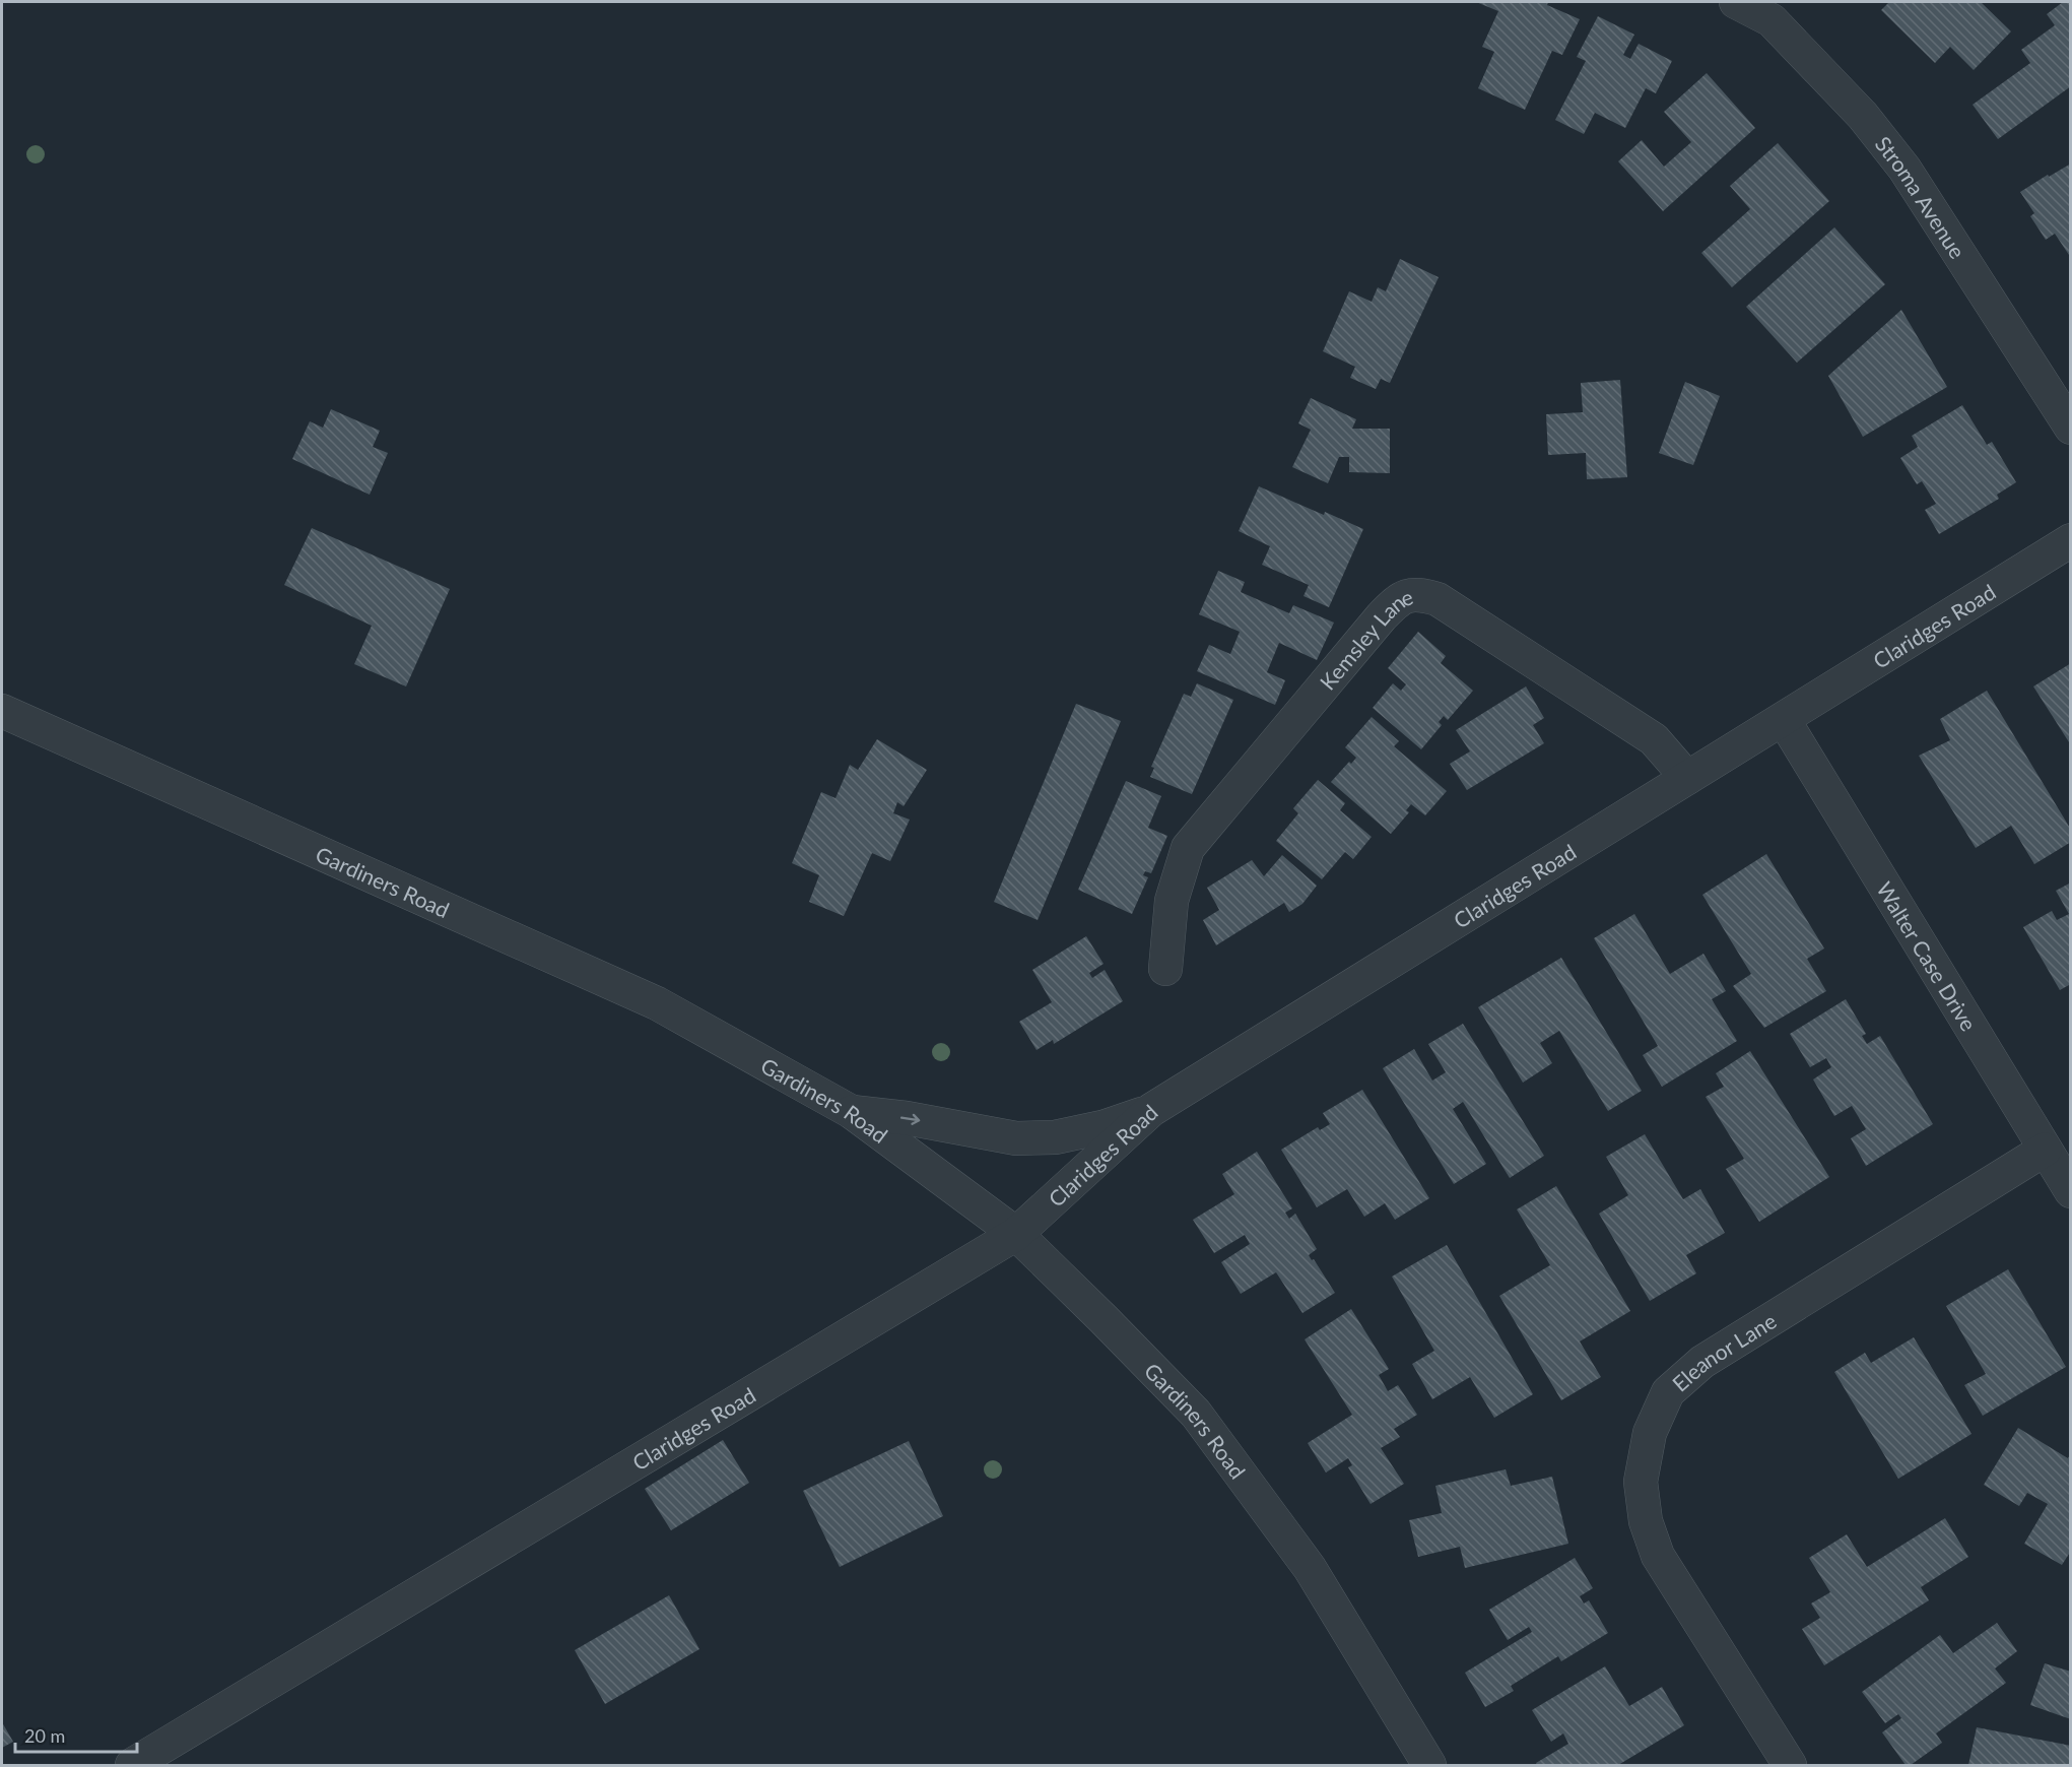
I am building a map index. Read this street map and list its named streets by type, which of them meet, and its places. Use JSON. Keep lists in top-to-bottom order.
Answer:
{
  "streets": {
    "street": [
      "Stroma Avenue",
      "Claridges Road",
      "Kemsley Lane",
      "Gardiners Road",
      "Walter Case Drive",
      "Eleanor Lane"
    ]
  },
  "crossings": [
    ["Claridges Road", "Kemsley Lane"],
    ["Claridges Road", "Gardiners Road"],
    ["Claridges Road", "Walter Case Drive"],
    ["Walter Case Drive", "Eleanor Lane"]
  ],
  "scale_bar": "20 m"
}
